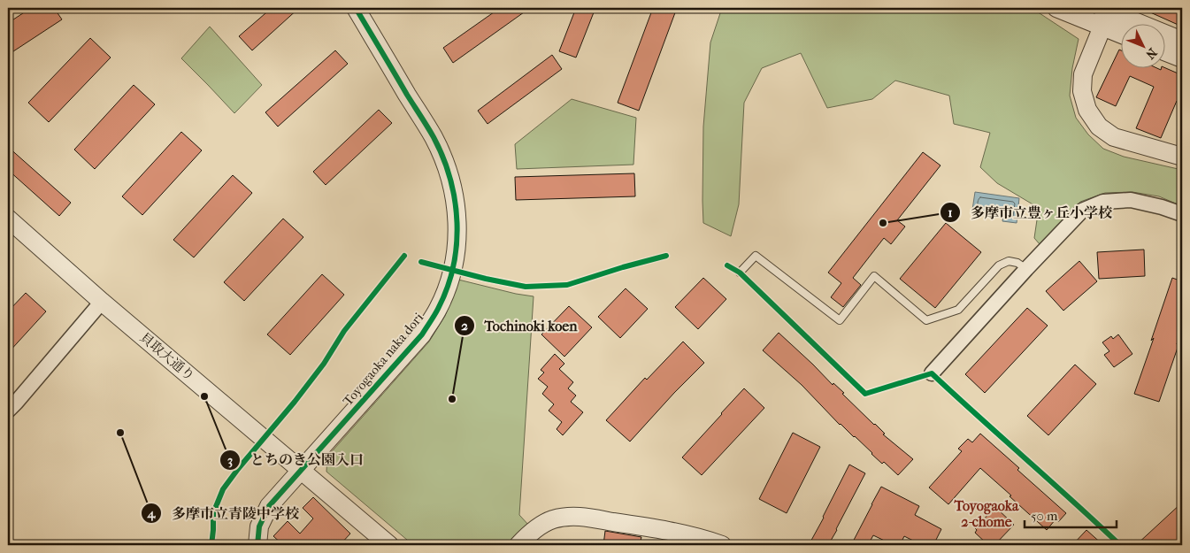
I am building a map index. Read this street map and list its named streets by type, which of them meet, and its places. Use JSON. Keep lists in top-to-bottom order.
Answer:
{
  "streets": {
    "street": ["貝取大通り", "Toyogaoka naka dori"]
  },
  "crossings": [
    ["貝取大通り", "Toyogaoka naka dori"]
  ],
  "districts": ["Toyogaoka 2-chome"],
  "places": [
    "多摩市立豊ヶ丘小学校",
    "とちのき公園入口",
    "Tochinoki koen",
    "多摩市立青陵中学校"
  ],
  "scale_bar": "50 m",
  "north": "bottom right"
}
